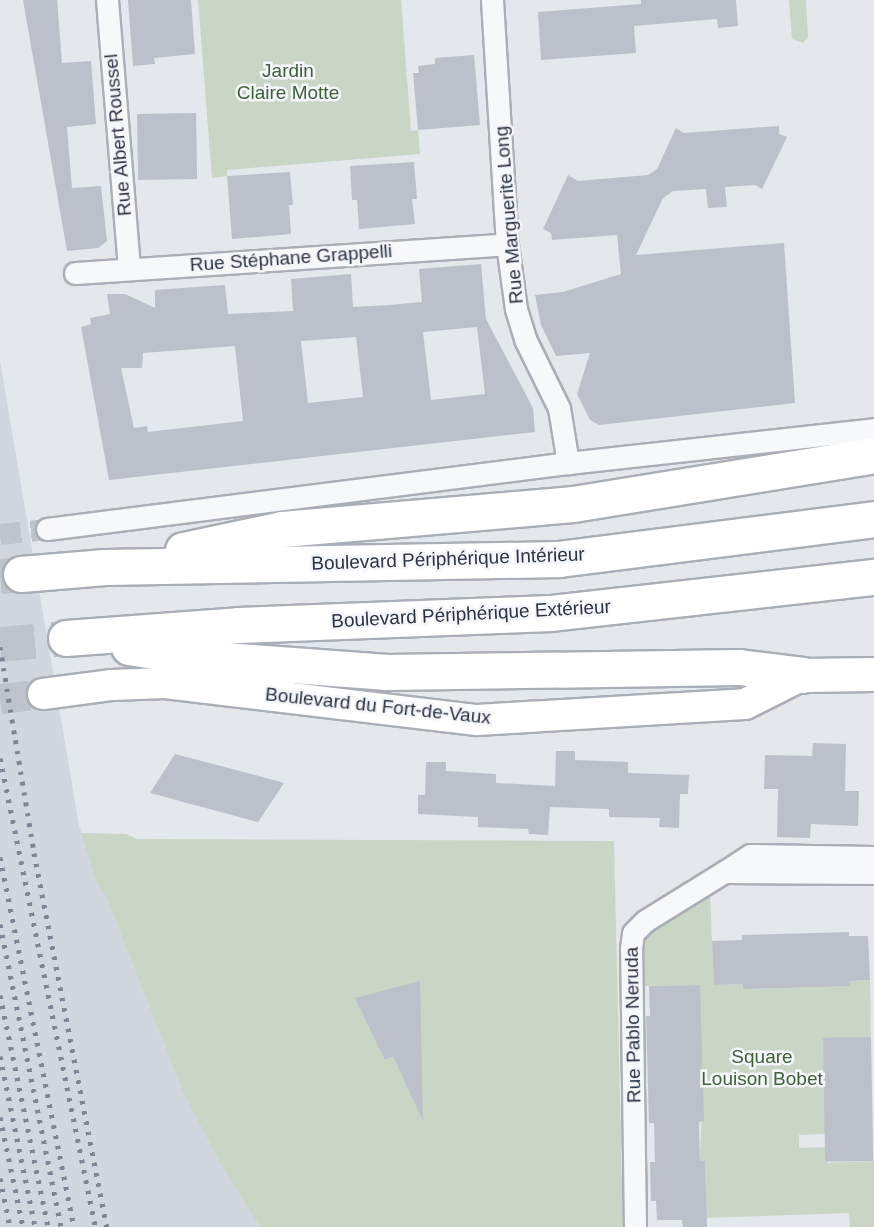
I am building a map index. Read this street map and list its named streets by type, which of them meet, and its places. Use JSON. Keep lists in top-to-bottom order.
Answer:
{
  "streets": {
    "highway": ["Boulevard Périphérique Intérieur", "Boulevard Périphérique Extérieur"],
    "main road": ["Boulevard du Fort-de-Vaux"],
    "street": [
      "Rue Albert Roussel",
      "Rue Marguerite Long",
      "Rue Stéphane Grappelli",
      "Rue Pablo Neruda"
    ]
  },
  "crossings": [
    ["Rue Albert Roussel", "Rue Stéphane Grappelli"],
    ["Rue Marguerite Long", "Rue Stéphane Grappelli"],
    ["Boulevard Périphérique Extérieur", "Boulevard du Fort-de-Vaux"]
  ],
  "parks": ["Jardin Claire Motte", "Square Louison Bobet"]
}
